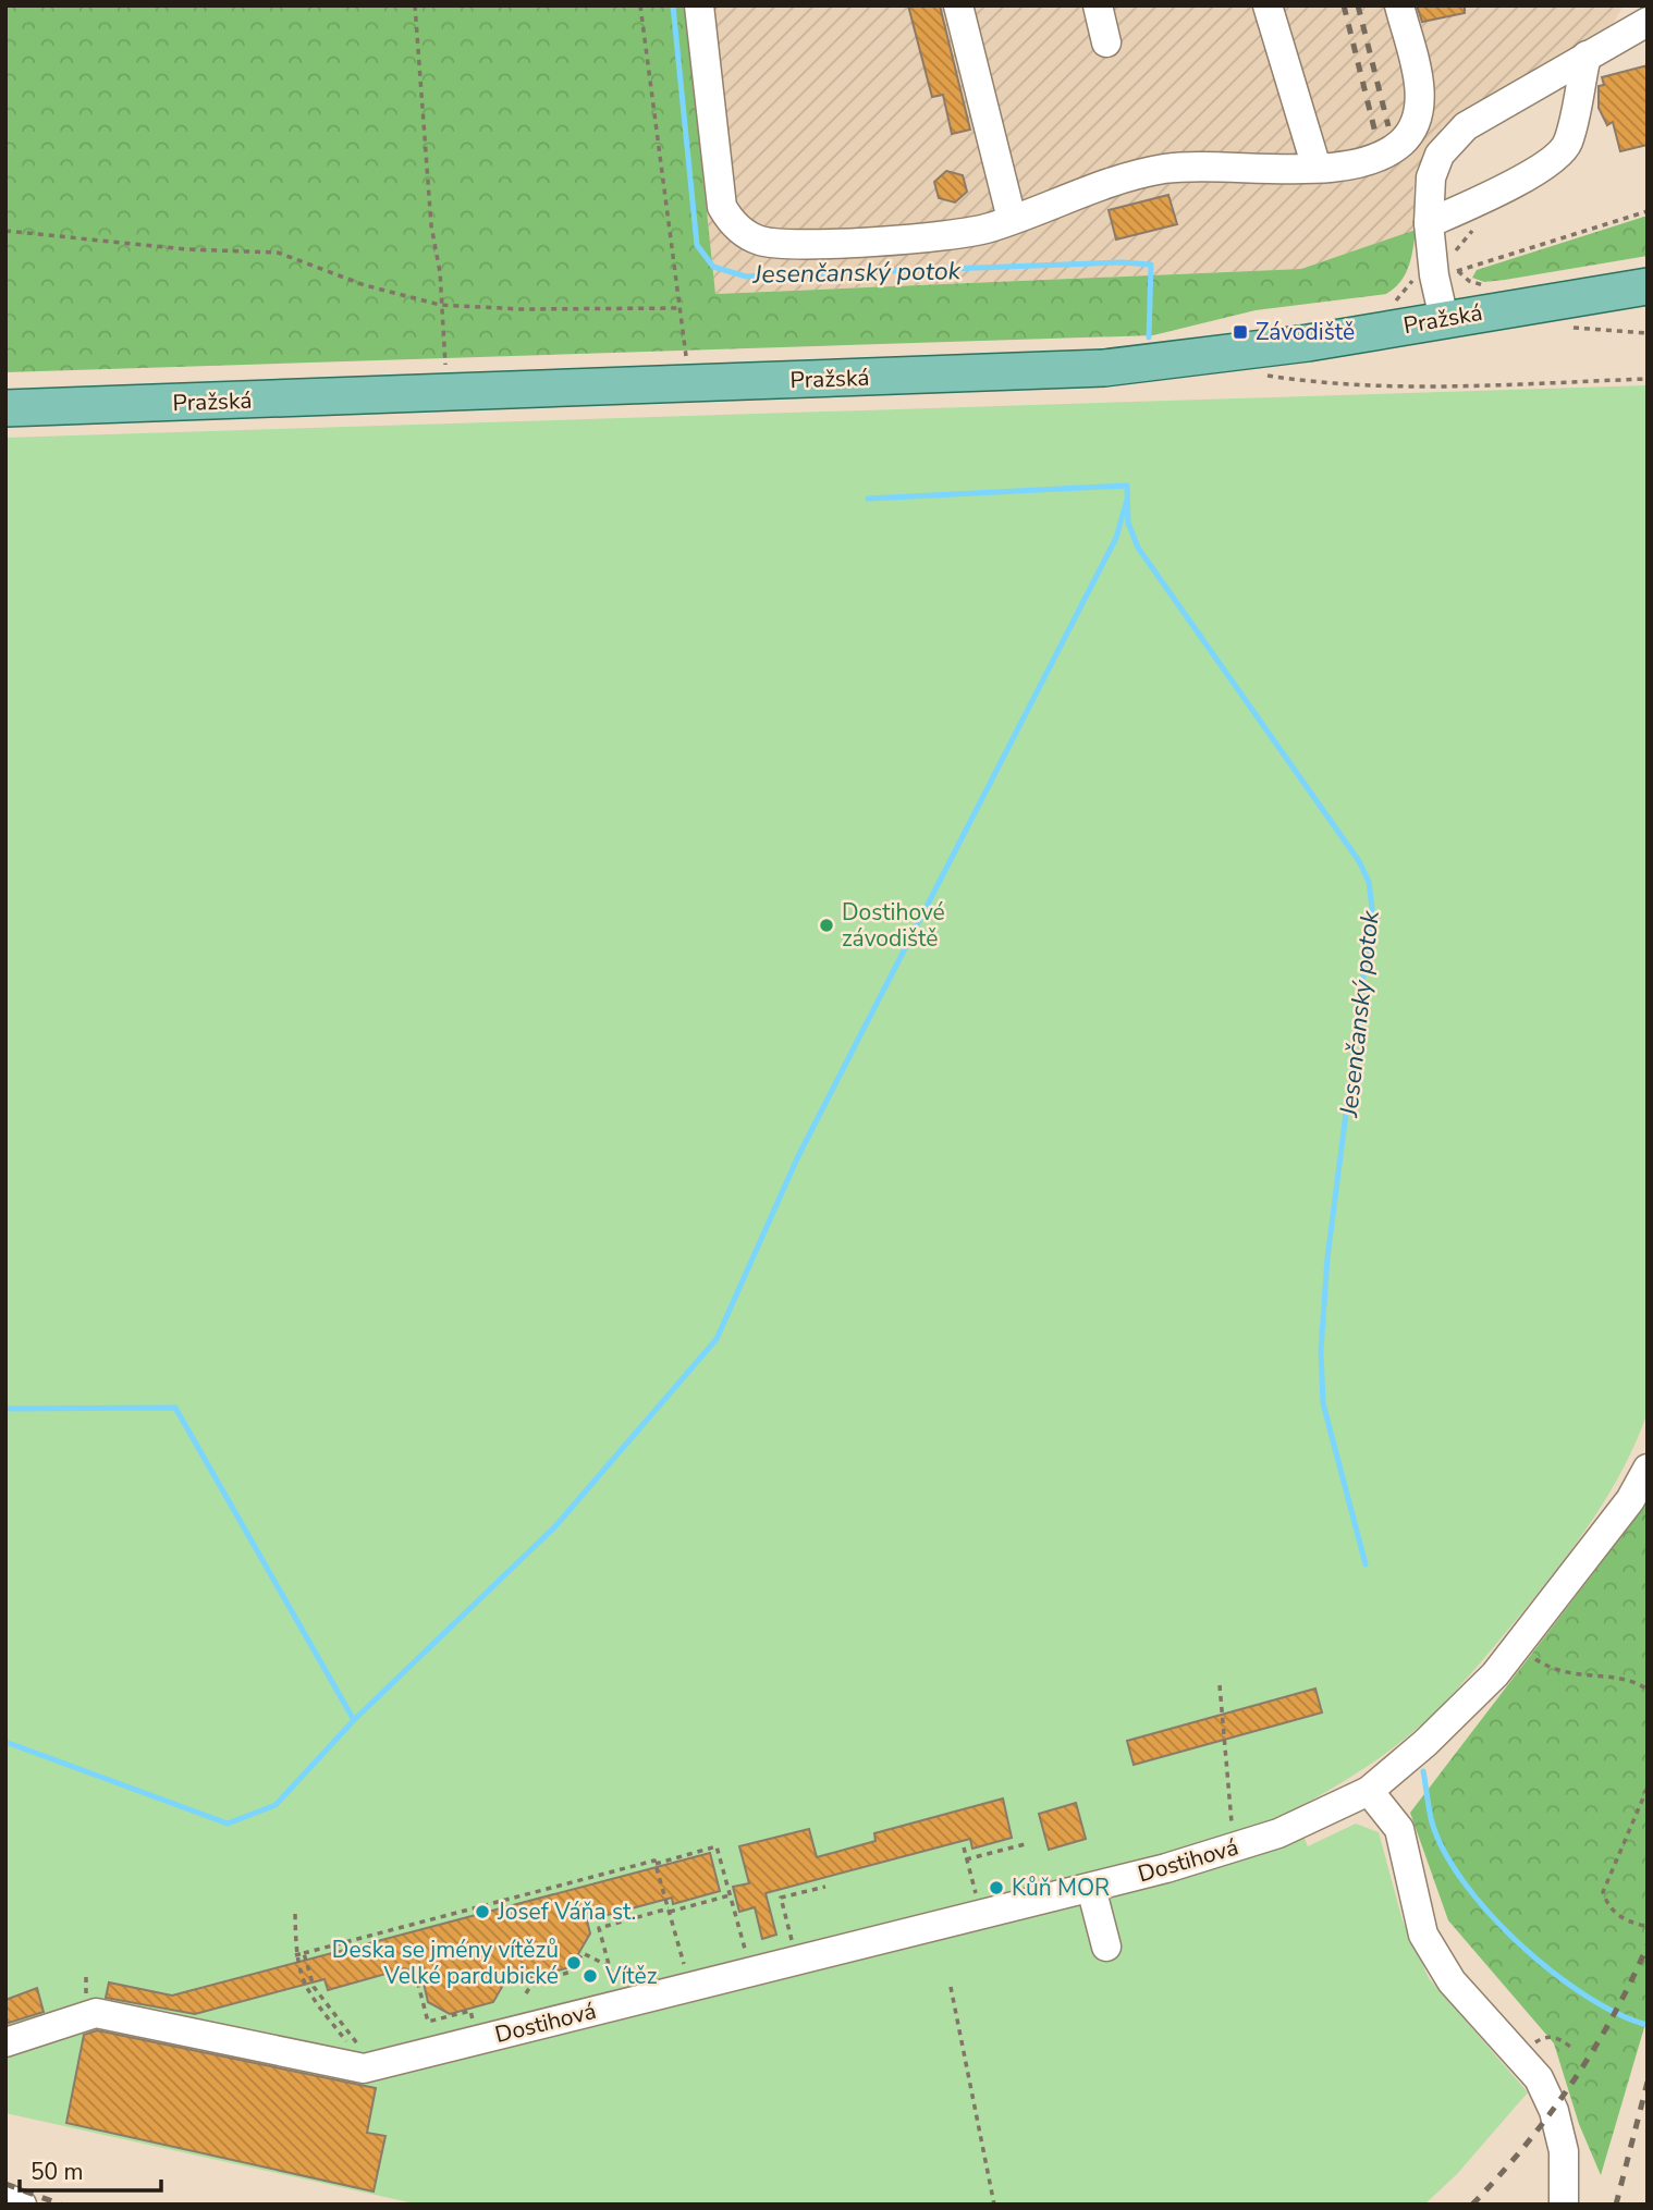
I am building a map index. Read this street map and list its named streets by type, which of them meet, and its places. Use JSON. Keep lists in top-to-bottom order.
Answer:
{
  "streets": {
    "main road": ["Pražská"],
    "street": ["Dostihová"]
  },
  "water": ["Jesenčanský potok"],
  "places": {
    "transit": ["Závodiště"],
    "other": [
      "Dostihové závodiště",
      "Kůň MOR",
      "Josef Váňa st.",
      "Deska se jmény vítězů Velké pardubické",
      "Vítěz"
    ]
  },
  "scale_bar": "50 m"
}
